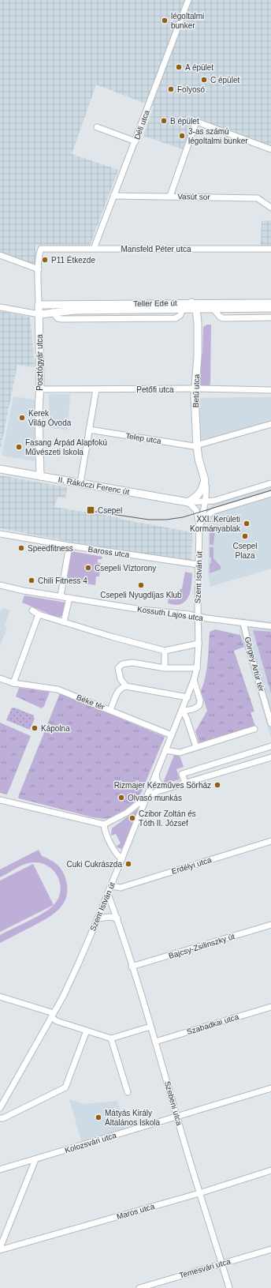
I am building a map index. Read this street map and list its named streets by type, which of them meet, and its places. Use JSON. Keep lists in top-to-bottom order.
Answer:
{
  "streets": {
    "main road": [
      "Teller Ede út",
      "Posztógyár utca",
      "Betű utca",
      "II. Rákóczi Ferenc út"
    ],
    "street": [
      "Déli utca",
      "Vasút sor",
      "Mansfeld Péter utca",
      "Petőfi utca",
      "Telep utca",
      "Baross utca",
      "Szent István út",
      "Kossuth Lajos utca",
      "Görgey Artúr tér",
      "Béke tér",
      "Erdélyi utca",
      "Bajcsy-Zsilinszky út",
      "Szabadkai utca",
      "Szebeni utca",
      "Kolozsvári utca",
      "Maros utca",
      "Temesvári utca"
    ]
  },
  "crossings": [
    ["Déli utca", "Vasút sor"],
    ["Déli utca", "Mansfeld Péter utca"],
    ["Mansfeld Péter utca", "Posztógyár utca"],
    ["Teller Ede út", "Posztógyár utca"],
    ["Teller Ede út", "Betű utca"],
    ["Posztógyár utca", "Petőfi utca"],
    ["Posztógyár utca", "II. Rákóczi Ferenc út"],
    ["Petőfi utca", "Betű utca"],
    ["Betű utca", "Telep utca"],
    ["Betű utca", "II. Rákóczi Ferenc út"],
    ["Betű utca", "Szent István út"],
    ["II. Rákóczi Ferenc út", "Szent István út"],
    ["Baross utca", "Szent István út"],
    ["Szent István út", "Kossuth Lajos utca"],
    ["Szent István út", "Béke tér"],
    ["Szent István út", "Erdélyi utca"],
    ["Szent István út", "Szebeni utca"],
    ["Kossuth Lajos utca", "Görgey Artúr tér"],
    ["Bajcsy-Zsilinszky út", "Szebeni utca"],
    ["Szabadkai utca", "Szebeni utca"],
    ["Szebeni utca", "Kolozsvári utca"],
    ["Szebeni utca", "Maros utca"],
    ["Szebeni utca", "Temesvári utca"]
  ],
  "places": {
    "other": [
      "légoltalmi bunker",
      "A épület",
      "C épület",
      "Folyosó",
      "B épület",
      "3-as számú légoltalmi bunker",
      "P11 Étkezde",
      "Kerek Világ Óvoda",
      "Fasang Árpád Alapfokú Művészeti Iskola",
      "XXI. Kerületi Kormányablak",
      "Csepel Plaza",
      "Speedfitness",
      "Csepeli Víztorony",
      "Chili Fitness 4",
      "Csepeli Nyugdíjas Klub",
      "Kápolna",
      "Rizmajer Kézműves Sörház",
      "Olvasó munkás",
      "Czibor Zoltán és Tóth II. József",
      "Cuki Cukrászda",
      "Mátyás Király Általános Iskola"
    ],
    "transit": ["Csepel"]
  }
}
